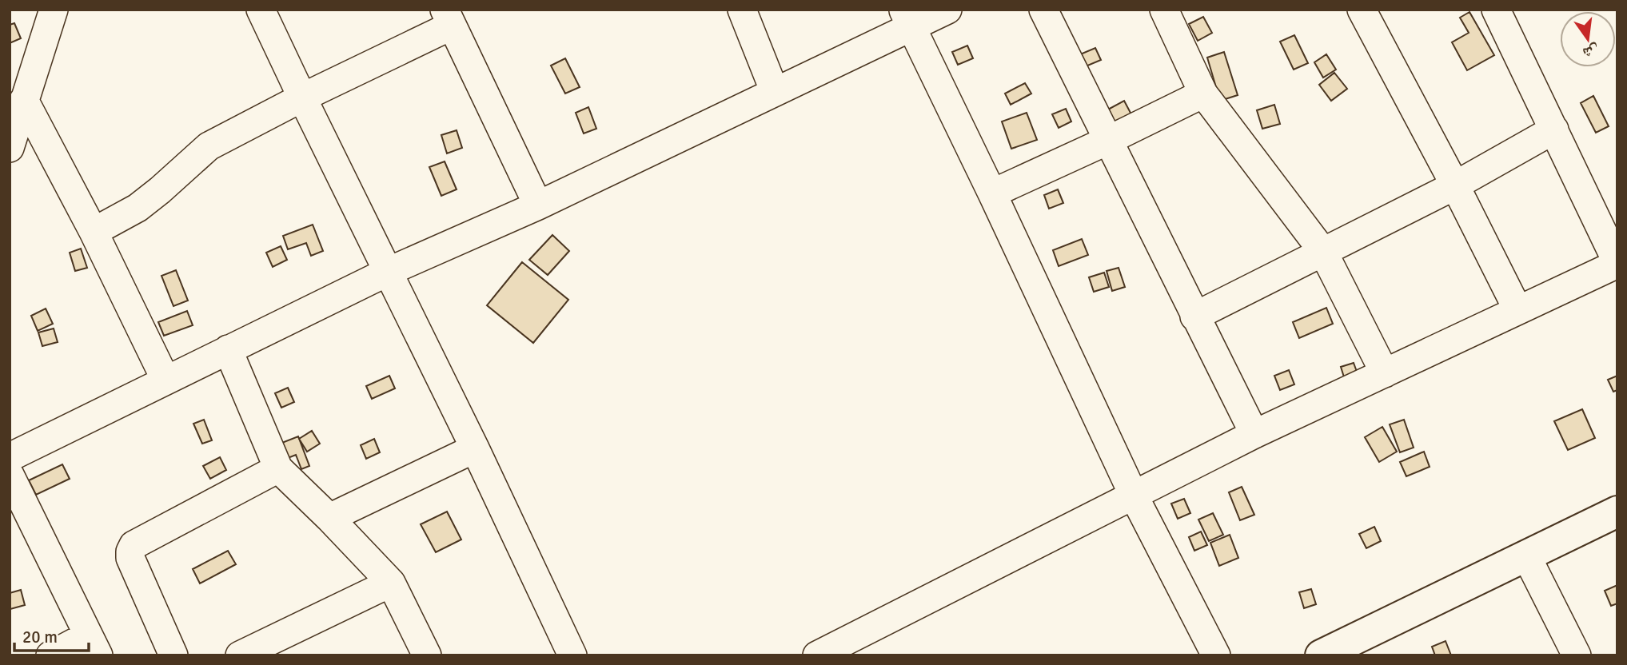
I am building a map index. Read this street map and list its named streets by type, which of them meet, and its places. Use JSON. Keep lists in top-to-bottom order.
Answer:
{
  "scale_bar": "20 m",
  "north": "bottom"
}
